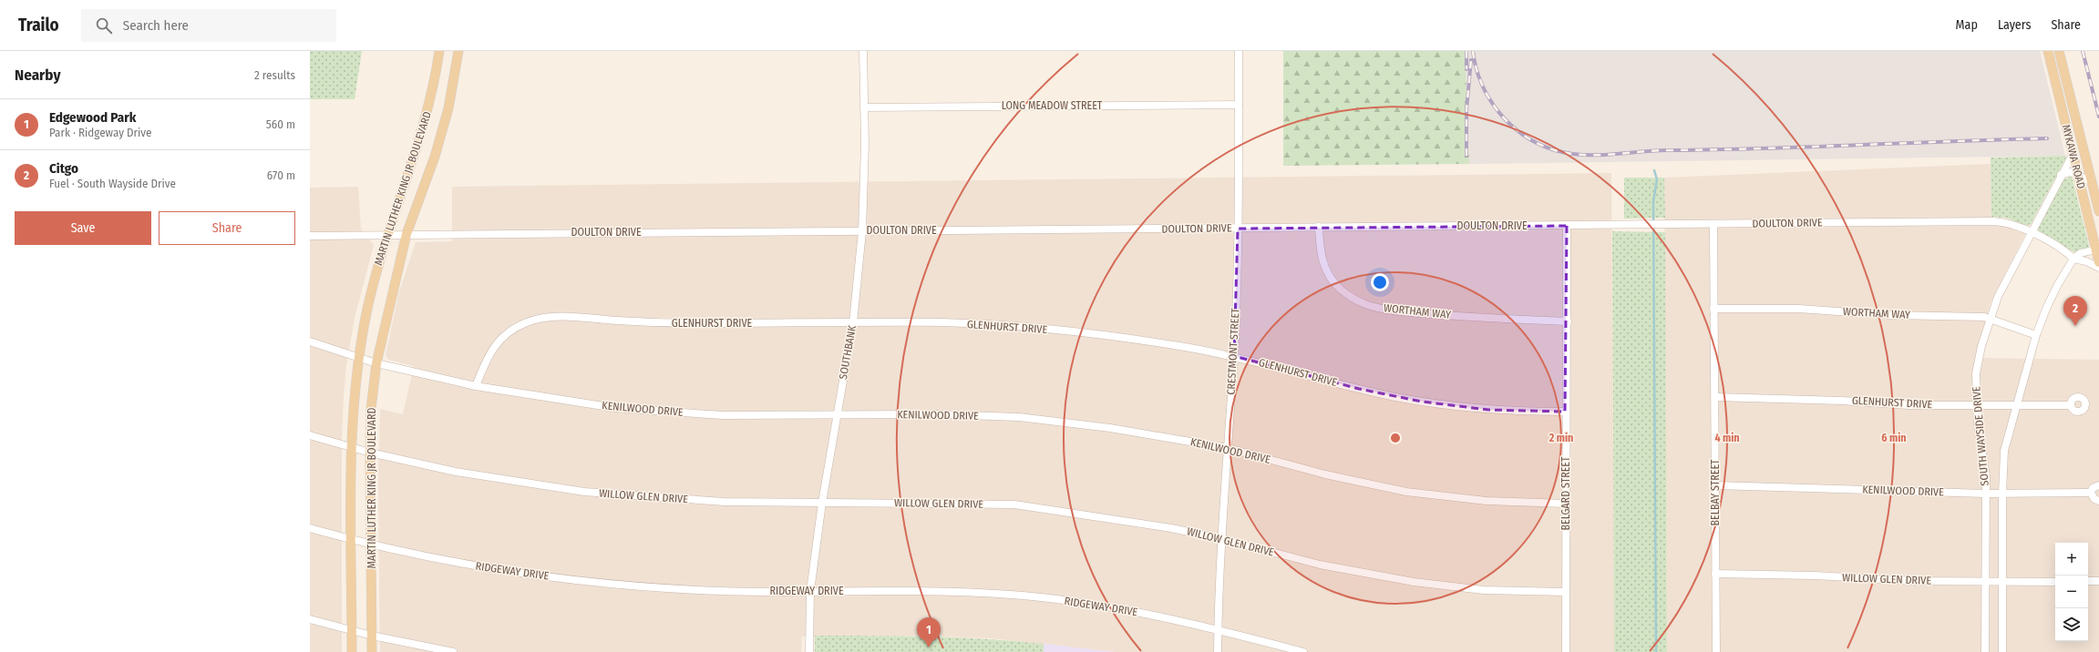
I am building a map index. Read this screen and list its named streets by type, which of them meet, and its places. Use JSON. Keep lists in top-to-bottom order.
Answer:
{
  "streets": {
    "main road": ["MYKAWA ROAD", "MARTIN LUTHER KING JR BOULEVARD"],
    "street": [
      "LONG MEADOW STREET",
      "DOULTON DRIVE",
      "WORTHAM WAY",
      "GLENHURST DRIVE",
      "CRESTMONT STREET",
      "SOUTHBANK",
      "KENILWOOD DRIVE",
      "SOUTH WAYSIDE DRIVE",
      "BELBAY STREET",
      "BELGARD STREET",
      "WILLOW GLEN DRIVE",
      "RIDGEWAY DRIVE"
    ]
  },
  "crossings": [
    ["LONG MEADOW STREET", "CRESTMONT STREET"],
    ["LONG MEADOW STREET", "SOUTHBANK"],
    ["MYKAWA ROAD", "SOUTH WAYSIDE DRIVE"],
    ["MARTIN LUTHER KING JR BOULEVARD", "DOULTON DRIVE"],
    ["MARTIN LUTHER KING JR BOULEVARD", "KENILWOOD DRIVE"],
    ["MARTIN LUTHER KING JR BOULEVARD", "WILLOW GLEN DRIVE"],
    ["MARTIN LUTHER KING JR BOULEVARD", "RIDGEWAY DRIVE"],
    ["DOULTON DRIVE", "WORTHAM WAY"],
    ["DOULTON DRIVE", "CRESTMONT STREET"],
    ["DOULTON DRIVE", "SOUTHBANK"],
    ["DOULTON DRIVE", "SOUTH WAYSIDE DRIVE"],
    ["DOULTON DRIVE", "BELBAY STREET"],
    ["DOULTON DRIVE", "BELGARD STREET"],
    ["WORTHAM WAY", "SOUTH WAYSIDE DRIVE"],
    ["WORTHAM WAY", "BELBAY STREET"],
    ["WORTHAM WAY", "BELGARD STREET"],
    ["GLENHURST DRIVE", "CRESTMONT STREET"],
    ["GLENHURST DRIVE", "SOUTHBANK"],
    ["GLENHURST DRIVE", "KENILWOOD DRIVE"],
    ["GLENHURST DRIVE", "SOUTH WAYSIDE DRIVE"],
    ["GLENHURST DRIVE", "BELBAY STREET"],
    ["GLENHURST DRIVE", "BELGARD STREET"],
    ["CRESTMONT STREET", "KENILWOOD DRIVE"],
    ["CRESTMONT STREET", "WILLOW GLEN DRIVE"],
    ["CRESTMONT STREET", "RIDGEWAY DRIVE"],
    ["SOUTHBANK", "KENILWOOD DRIVE"],
    ["SOUTHBANK", "WILLOW GLEN DRIVE"],
    ["SOUTHBANK", "RIDGEWAY DRIVE"],
    ["KENILWOOD DRIVE", "SOUTH WAYSIDE DRIVE"],
    ["KENILWOOD DRIVE", "BELBAY STREET"],
    ["KENILWOOD DRIVE", "BELGARD STREET"],
    ["SOUTH WAYSIDE DRIVE", "WILLOW GLEN DRIVE"],
    ["BELBAY STREET", "WILLOW GLEN DRIVE"],
    ["BELGARD STREET", "WILLOW GLEN DRIVE"]
  ],
  "page": {
    "header": "Trailo",
    "search": "Search here",
    "nav": ["Map", "Layers", "Share"],
    "heading": ["Nearby", "2 results"],
    "list": [
      {
        "mark": "1",
        "name": "Edgewood Park",
        "note": "Park · Ridgeway Drive",
        "value": "560 m"
      },
      {
        "mark": "2",
        "name": "Citgo",
        "note": "Fuel · South Wayside Drive",
        "value": "670 m"
      }
    ],
    "buttons": ["Save", "Share"],
    "pins": ["2", "1"],
    "map_buttons": ["+", "−"]
  },
  "rings": ["2 min", "4 min", "6 min"]
}
